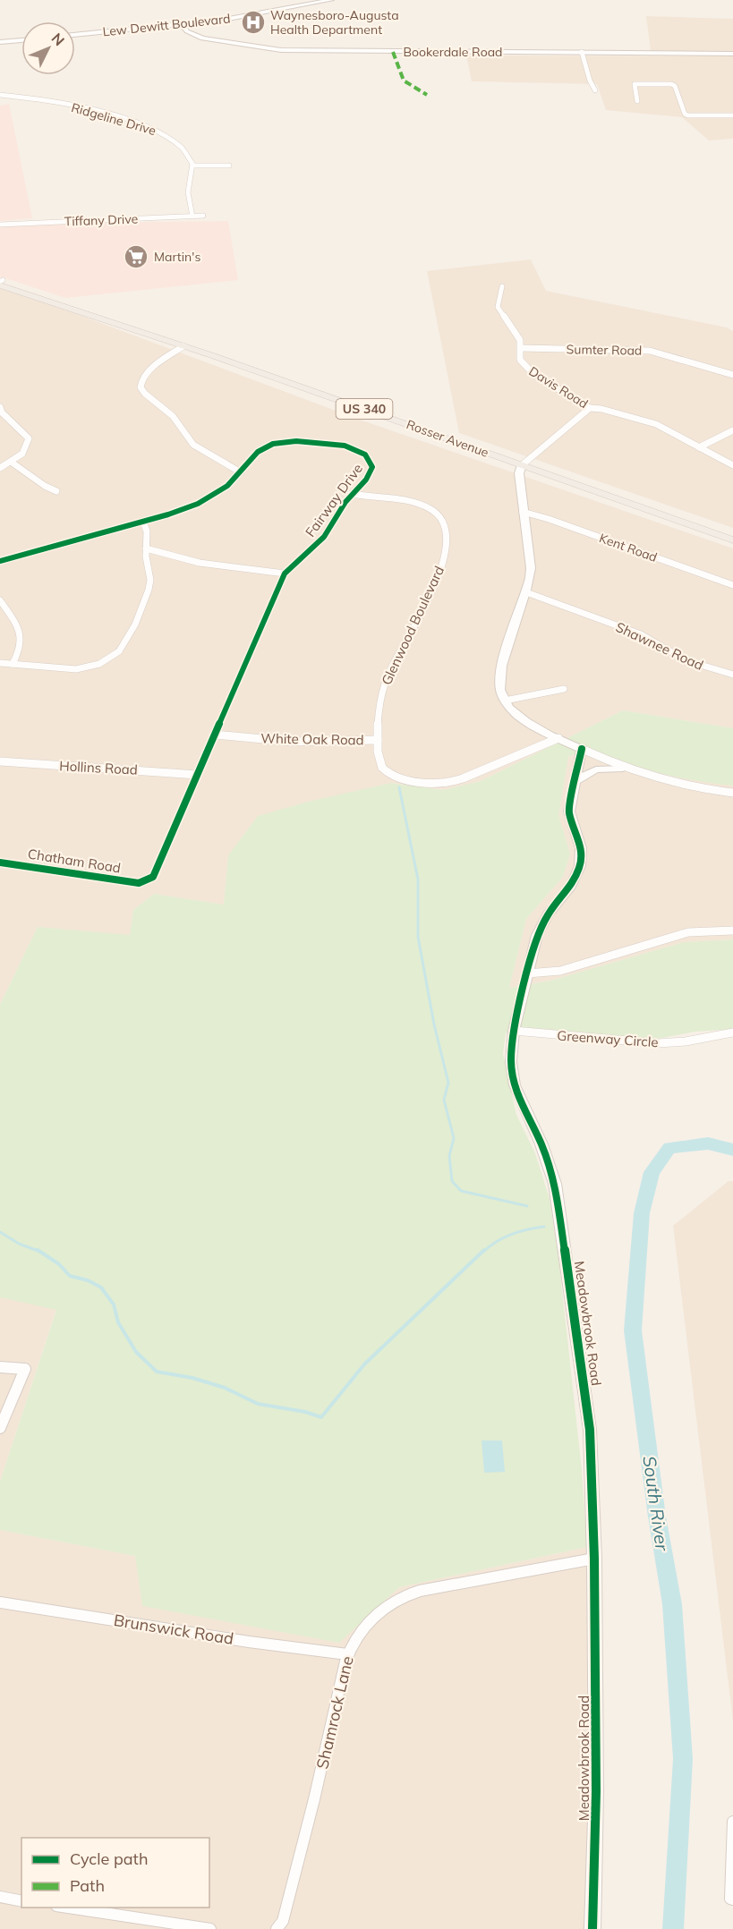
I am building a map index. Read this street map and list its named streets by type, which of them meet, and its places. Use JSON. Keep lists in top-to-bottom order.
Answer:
{
  "streets": {
    "main road": ["US 340", "Rosser Avenue"],
    "street": [
      "Lew Dewitt Boulevard",
      "Bookerdale Road",
      "Ridgeline Drive",
      "Tiffany Drive",
      "Sumter Road",
      "Davis Road",
      "Fairway Drive",
      "Kent Road",
      "Glenwood Boulevard",
      "Shawnee Road",
      "White Oak Road",
      "Hollins Road",
      "Chatham Road",
      "Greenway Circle",
      "Meadowbrook Road",
      "Brunswick Road",
      "Shamrock Lane"
    ]
  },
  "crossings": [
    ["Lew Dewitt Boulevard", "Bookerdale Road"],
    ["Sumter Road", "Davis Road"],
    ["Fairway Drive", "Glenwood Boulevard"],
    ["Fairway Drive", "White Oak Road"],
    ["Fairway Drive", "Hollins Road"],
    ["Fairway Drive", "Chatham Road"],
    ["Glenwood Boulevard", "White Oak Road"],
    ["Greenway Circle", "Meadowbrook Road"],
    ["Meadowbrook Road", "Shamrock Lane"],
    ["Brunswick Road", "Shamrock Lane"]
  ],
  "water": ["South River"],
  "places": {
    "hospital": ["Waynesboro-Augusta Health Department"],
    "supermarket": ["Martin's"]
  },
  "legend": ["Cycle path", "Path"],
  "north": "top right"
}
